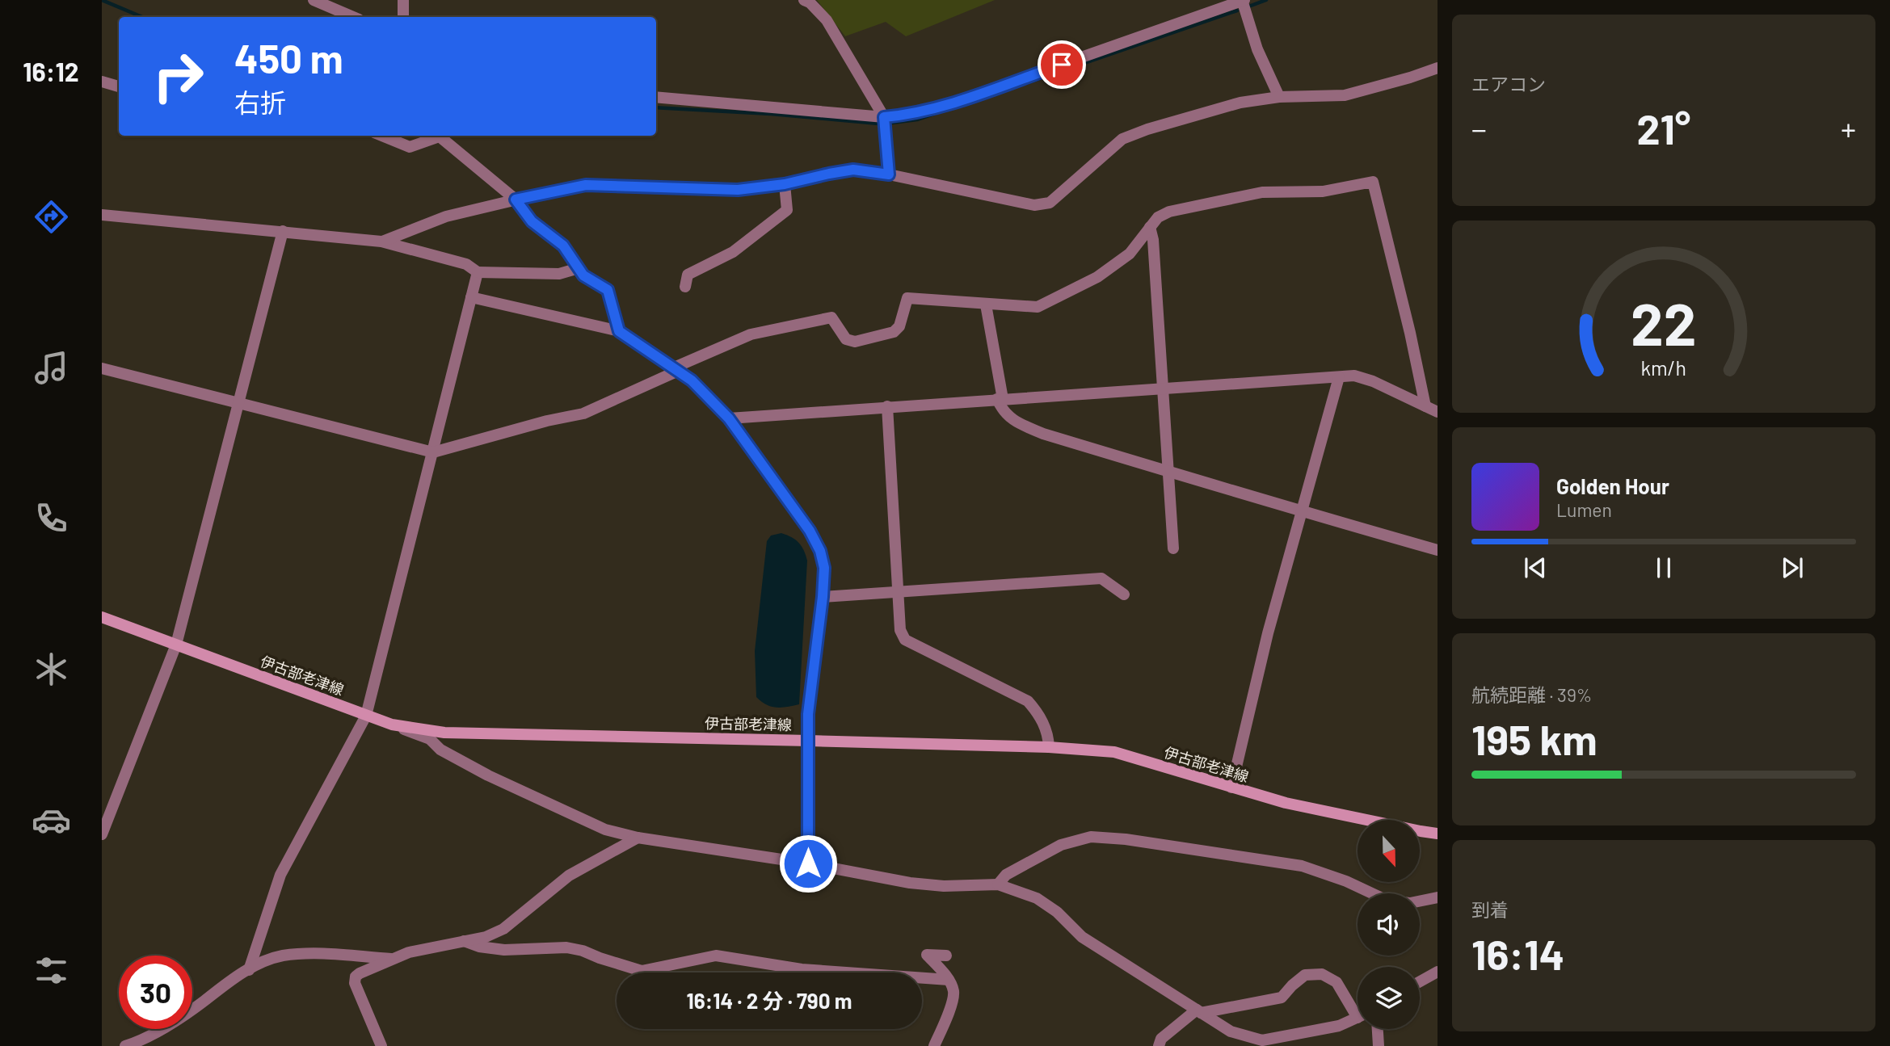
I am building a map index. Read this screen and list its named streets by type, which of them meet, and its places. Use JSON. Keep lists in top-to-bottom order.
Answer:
{
  "streets": {
    "main road": ["伊古部老津線"]
  },
  "north": "bottom",
  "page": {
    "tabs": "16:12",
    "tile": [
      "エアコン",
      ["航続距離 · 39%", "195 km"],
      ["到着", "16:14"]
    ],
    "turn": ["450 m", "右折"],
    "heat": ["−", "21°", "+"],
    "song": ["Golden Hour", "Lumen"],
    "limit": "30",
    "trip": "16:14 · 2 分 · 790 m",
    "gauge": ["22", "km/h"]
  }
}
